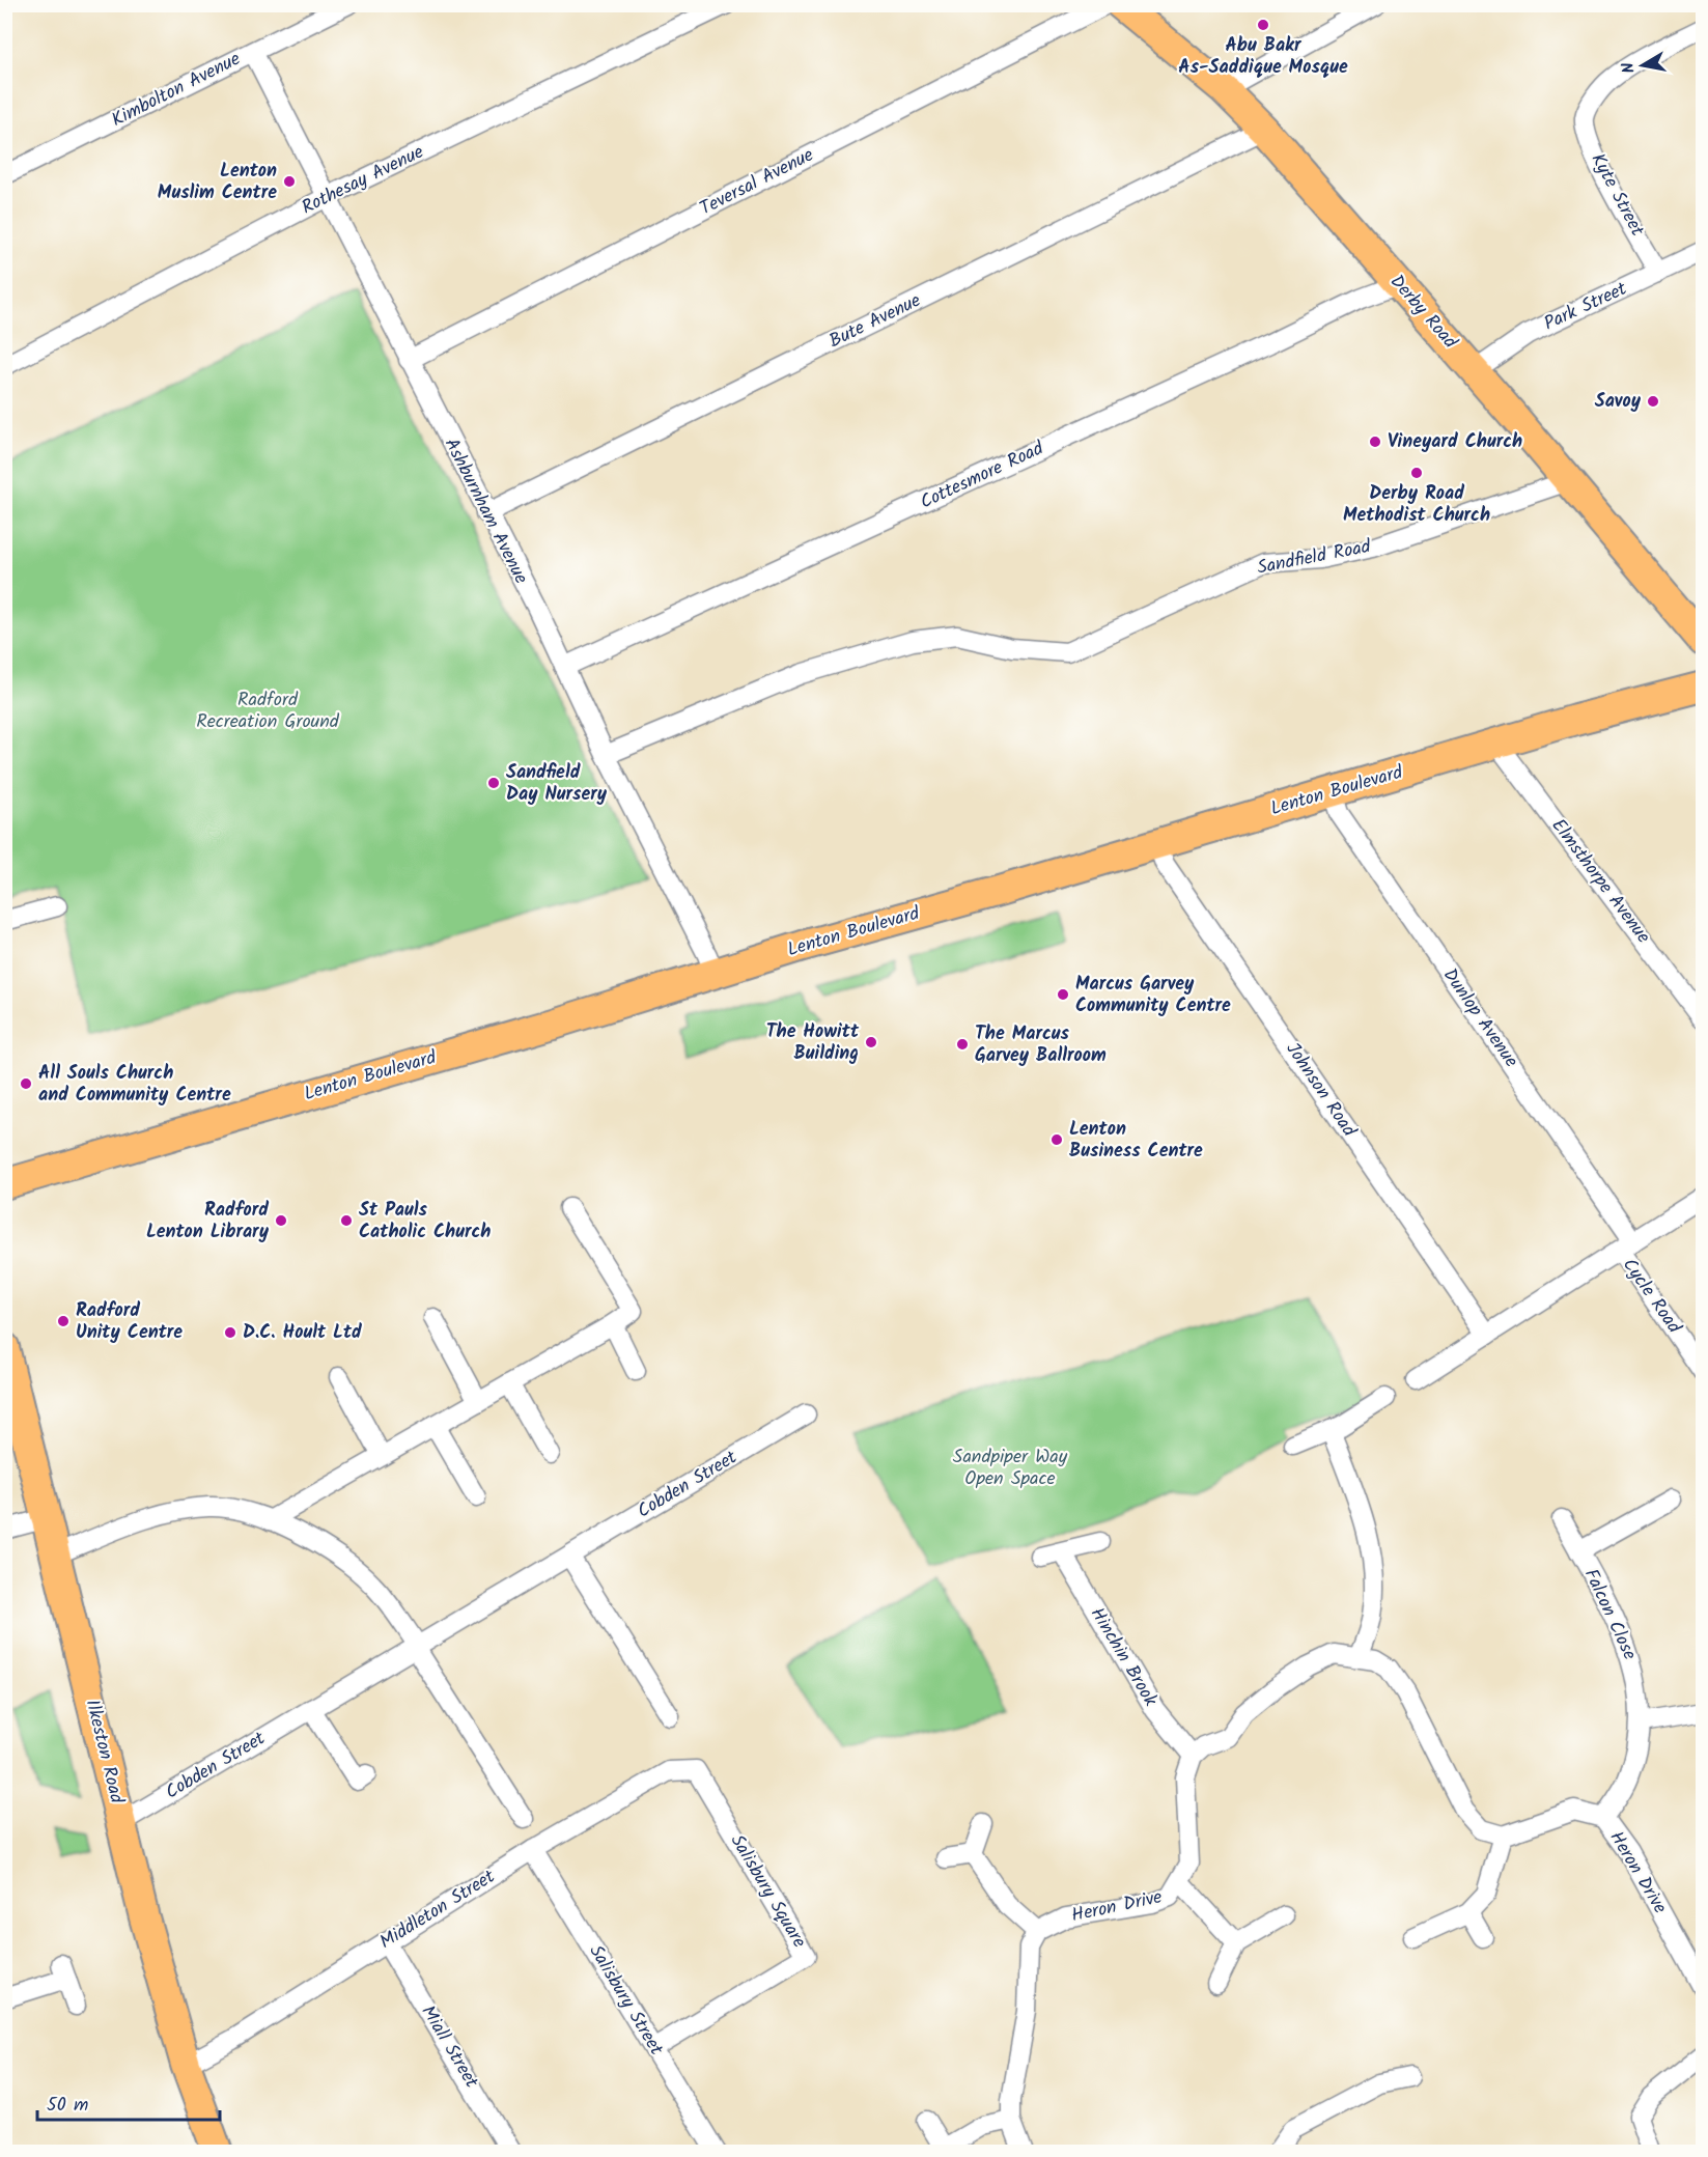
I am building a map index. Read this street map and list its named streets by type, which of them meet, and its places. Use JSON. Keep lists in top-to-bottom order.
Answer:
{
  "streets": {
    "main road": ["Derby Road", "Lenton Boulevard", "Ilkeston Road"],
    "street": [
      "Kimbolton Avenue",
      "Rothesay Avenue",
      "Teversal Avenue",
      "Kyte Street",
      "Park Street",
      "Bute Avenue",
      "Cottesmore Road",
      "Ashburnham Avenue",
      "Sandfield Road",
      "Elmsthorpe Avenue",
      "Dunlop Avenue",
      "Johnson Road",
      "Cycle Road",
      "Cobden Street",
      "Falcon Close",
      "Hinchin Brook",
      "Heron Drive",
      "Salisbury Square",
      "Middleton Street",
      "Salisbury Street",
      "Miall Street"
    ]
  },
  "crossings": [
    ["Kimbolton Avenue", "Ashburnham Avenue"],
    ["Rothesay Avenue", "Ashburnham Avenue"],
    ["Teversal Avenue", "Ashburnham Avenue"],
    ["Kyte Street", "Park Street"],
    ["Park Street", "Derby Road"],
    ["Derby Road", "Bute Avenue"],
    ["Derby Road", "Cottesmore Road"],
    ["Derby Road", "Sandfield Road"],
    ["Bute Avenue", "Ashburnham Avenue"],
    ["Cottesmore Road", "Ashburnham Avenue"],
    ["Ashburnham Avenue", "Sandfield Road"],
    ["Ashburnham Avenue", "Lenton Boulevard"],
    ["Lenton Boulevard", "Elmsthorpe Avenue"],
    ["Lenton Boulevard", "Dunlop Avenue"],
    ["Lenton Boulevard", "Johnson Road"],
    ["Dunlop Avenue", "Cycle Road"],
    ["Cobden Street", "Ilkeston Road"],
    ["Falcon Close", "Heron Drive"],
    ["Hinchin Brook", "Heron Drive"],
    ["Ilkeston Road", "Middleton Street"],
    ["Salisbury Square", "Middleton Street"],
    ["Salisbury Square", "Salisbury Street"],
    ["Middleton Street", "Salisbury Street"],
    ["Middleton Street", "Miall Street"]
  ],
  "parks": ["Radford Recreation Ground", "Sandpiper Way Open Space"],
  "places": [
    "Abu Bakr As-Saddique Mosque",
    "Lenton Muslim Centre",
    "Savoy",
    "Vineyard Church",
    "Derby Road Methodist Church",
    "Sandfield Day Nursery",
    "Marcus Garvey Community Centre",
    "The Howitt Building",
    "The Marcus Garvey Ballroom",
    "All Souls Church and Community Centre",
    "Lenton Business Centre",
    "Radford Lenton Library",
    "St Pauls Catholic Church",
    "Radford Unity Centre",
    "D.C. Hoult Ltd"
  ],
  "scale_bar": "50 m",
  "north": "left"
}
